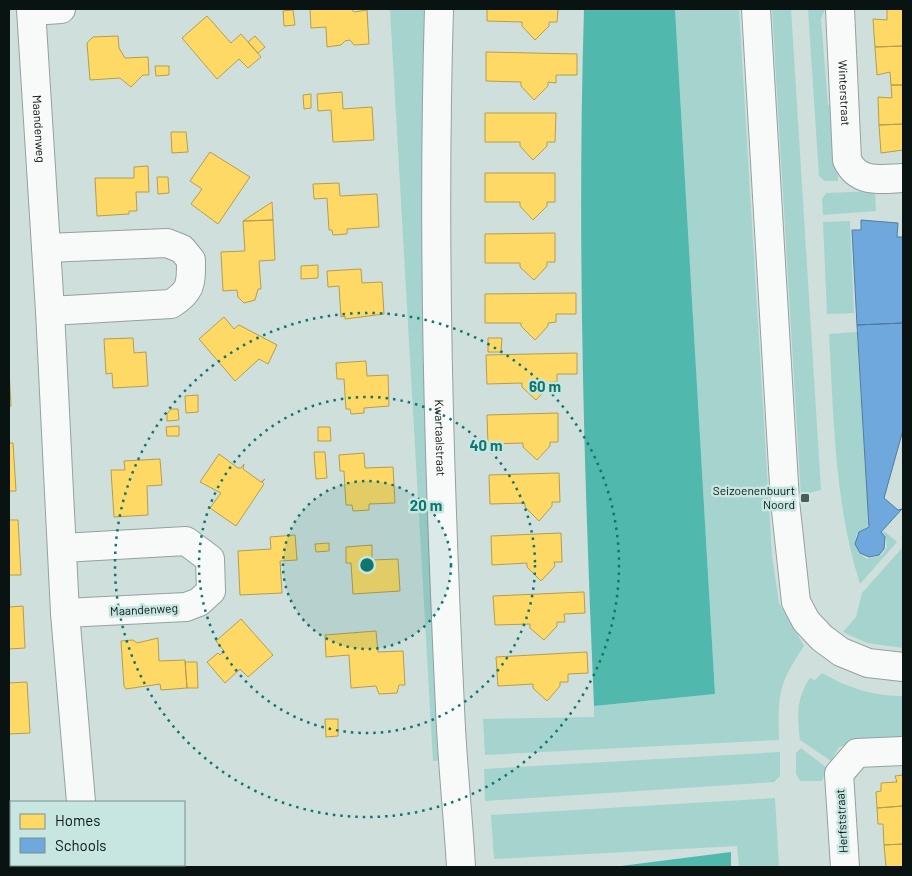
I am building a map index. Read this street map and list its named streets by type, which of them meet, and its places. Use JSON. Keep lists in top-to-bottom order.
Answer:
{
  "streets": {
    "street": [
      "Winterstraat",
      "Maandenweg",
      "Kwartaalstraat",
      "Herfststraat"
    ]
  },
  "places": {
    "transit": ["Seizoenenbuurt Noord"]
  },
  "legend": ["Homes", "Schools"],
  "rings": ["60 m", "40 m", "20 m"]
}
